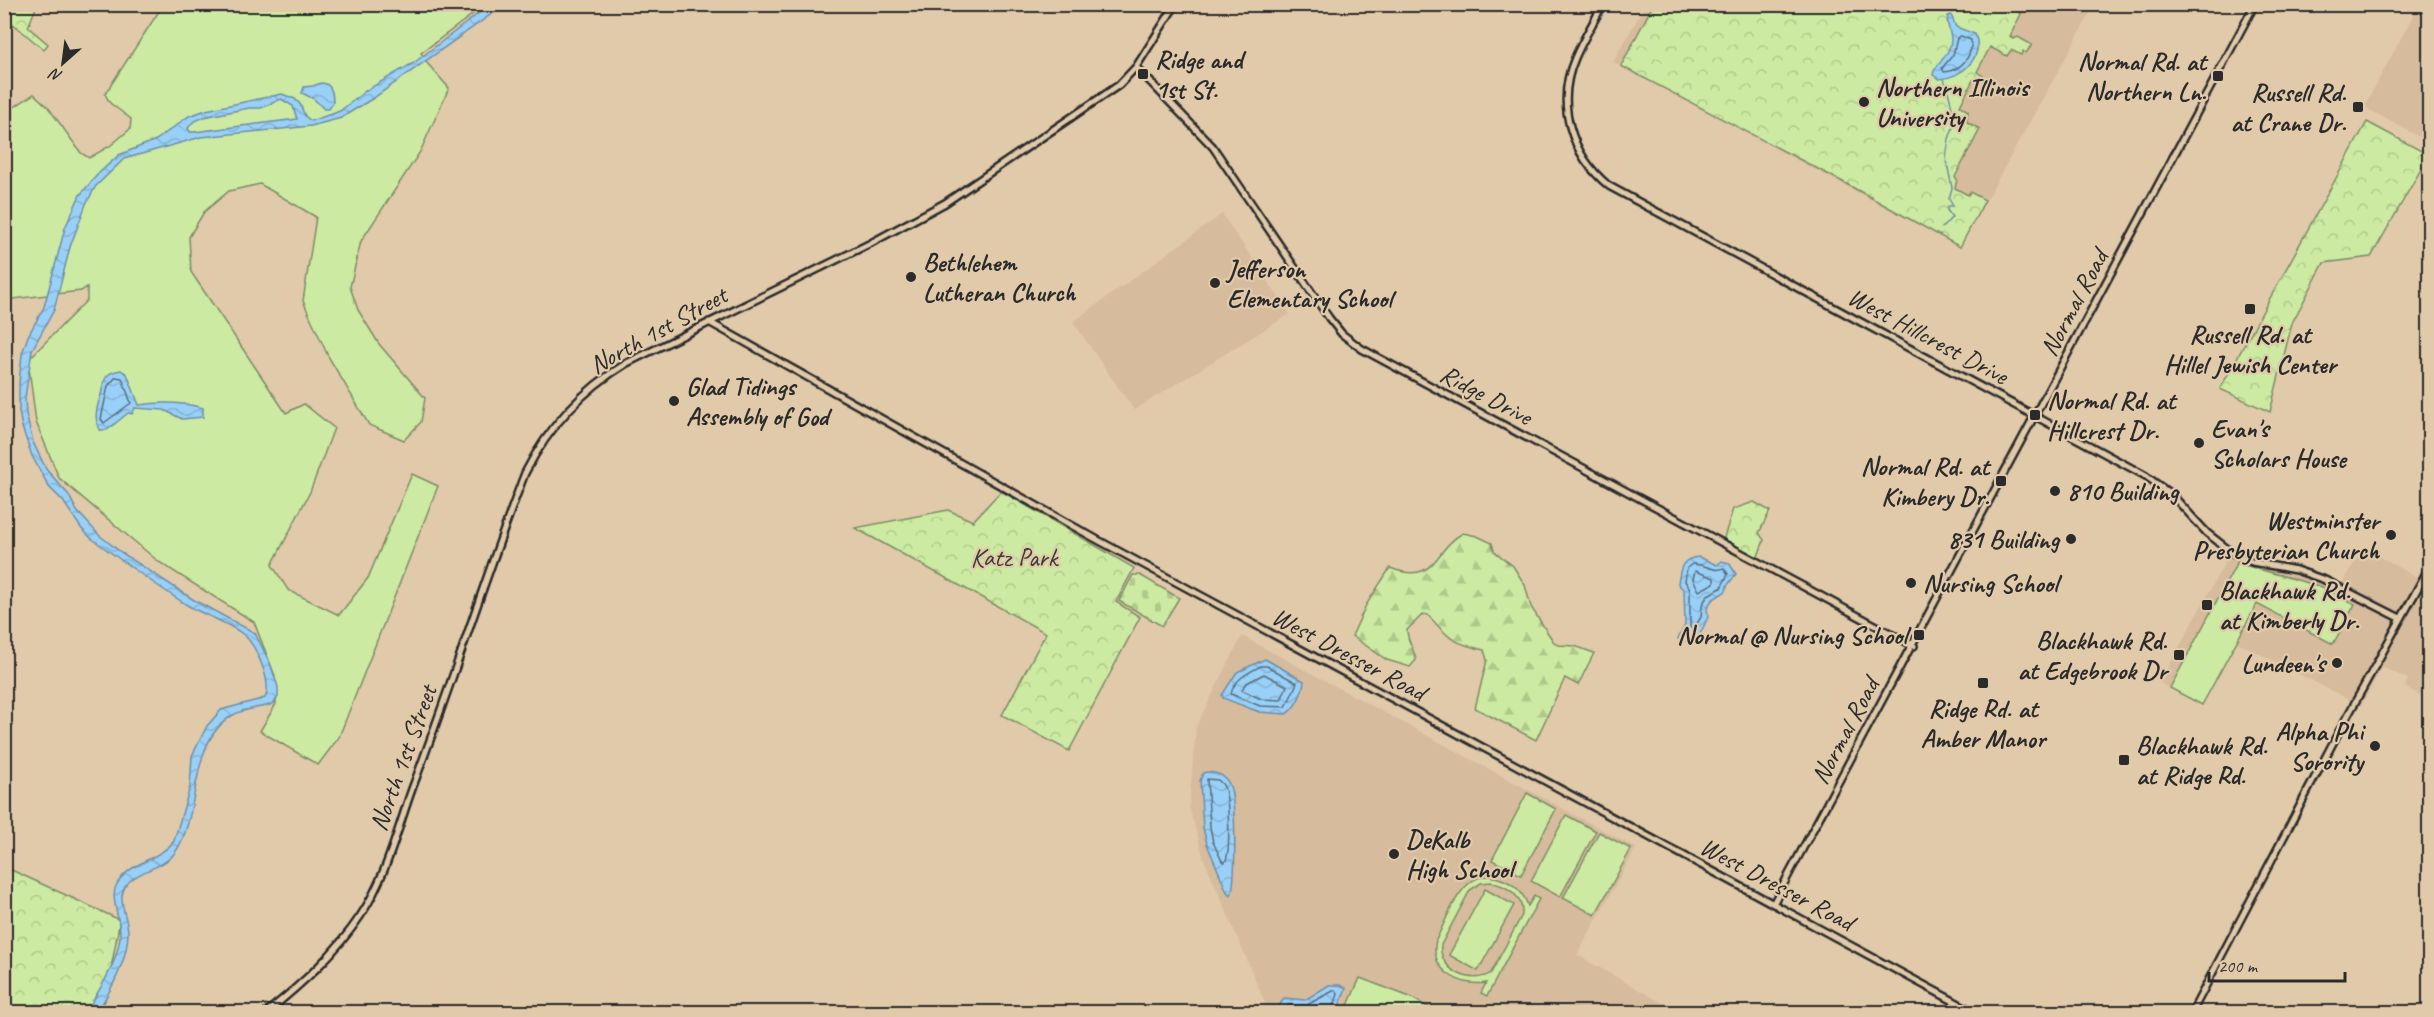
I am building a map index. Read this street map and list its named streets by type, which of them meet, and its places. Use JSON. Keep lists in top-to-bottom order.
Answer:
{
  "streets": {
    "street": [
      "Normal Road",
      "North 1st Street",
      "West Hillcrest Drive",
      "Ridge Drive",
      "West Dresser Road"
    ]
  },
  "crossings": [
    ["Normal Road", "West Hillcrest Drive"],
    ["Normal Road", "Ridge Drive"],
    ["Normal Road", "West Dresser Road"],
    ["North 1st Street", "Ridge Drive"],
    ["North 1st Street", "West Dresser Road"]
  ],
  "parks": ["Katz Park"],
  "places": {
    "transit": [
      "Ridge and 1st St.",
      "Normal Rd. at Northern Ln.",
      "Russell Rd. at Crane Dr.",
      "Russell Rd. at Hillel Jewish Center",
      "Normal Rd. at Hillcrest Dr.",
      "Normal Rd. at Kimbery Dr.",
      "Blackhawk Rd. at Kimberly Dr.",
      "Normal @ Nursing School",
      "Blackhawk Rd. at Edgebrook Dr",
      "Ridge Rd. at Amber Manor",
      "Blackhawk Rd. at Ridge Rd."
    ],
    "other": [
      "Northern Illinois University",
      "Bethlehem Lutheran Church",
      "Jefferson Elementary School",
      "Glad Tidings Assembly of God",
      "Evan's Scholars House",
      "810 Building",
      "Westminster Presbyterian Church",
      "831 Building",
      "Nursing School",
      "Lundeen's",
      "Alpha Phi Sorority",
      "DeKalb High School"
    ]
  },
  "scale_bar": "200 m",
  "north": "bottom left"
}
